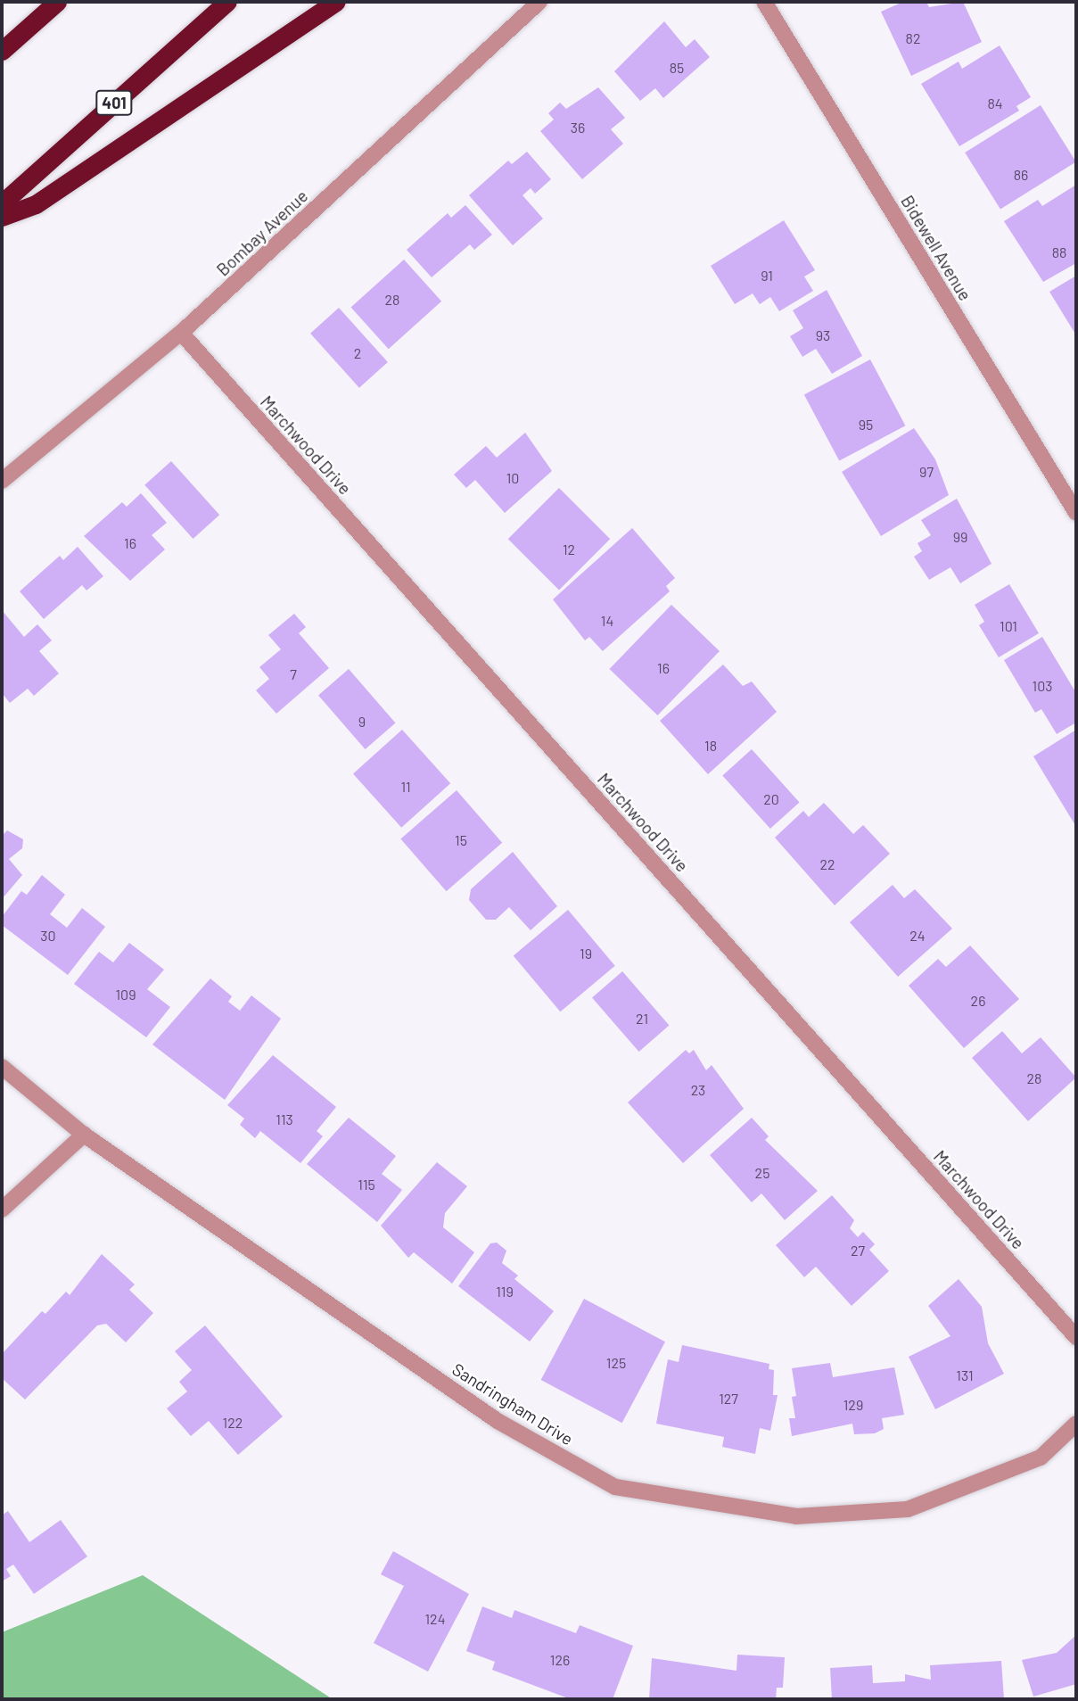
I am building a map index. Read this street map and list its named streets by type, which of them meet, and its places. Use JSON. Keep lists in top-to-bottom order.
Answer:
{
  "streets": {
    "highway": ["401"],
    "street": [
      "Bombay Avenue",
      "Bidewell Avenue",
      "Marchwood Drive",
      "Sandringham Drive"
    ]
  },
  "crossings": [
    ["Bombay Avenue", "Marchwood Drive"]
  ],
  "house_numbers": [
    "82",
    "85",
    "84",
    "36",
    "86",
    "88",
    "91",
    "28",
    "93",
    "2",
    "95",
    "97",
    "10",
    "99",
    "16",
    "12",
    "14",
    "101",
    "16",
    "7",
    "103",
    "9",
    "18",
    "11",
    "20",
    "15",
    "22",
    "30",
    "24",
    "19",
    "109",
    "26",
    "21",
    "28",
    "23",
    "113",
    "25",
    "115",
    "27",
    "119",
    "125",
    "131",
    "127",
    "129",
    "122",
    "124",
    "126"
  ]
}
